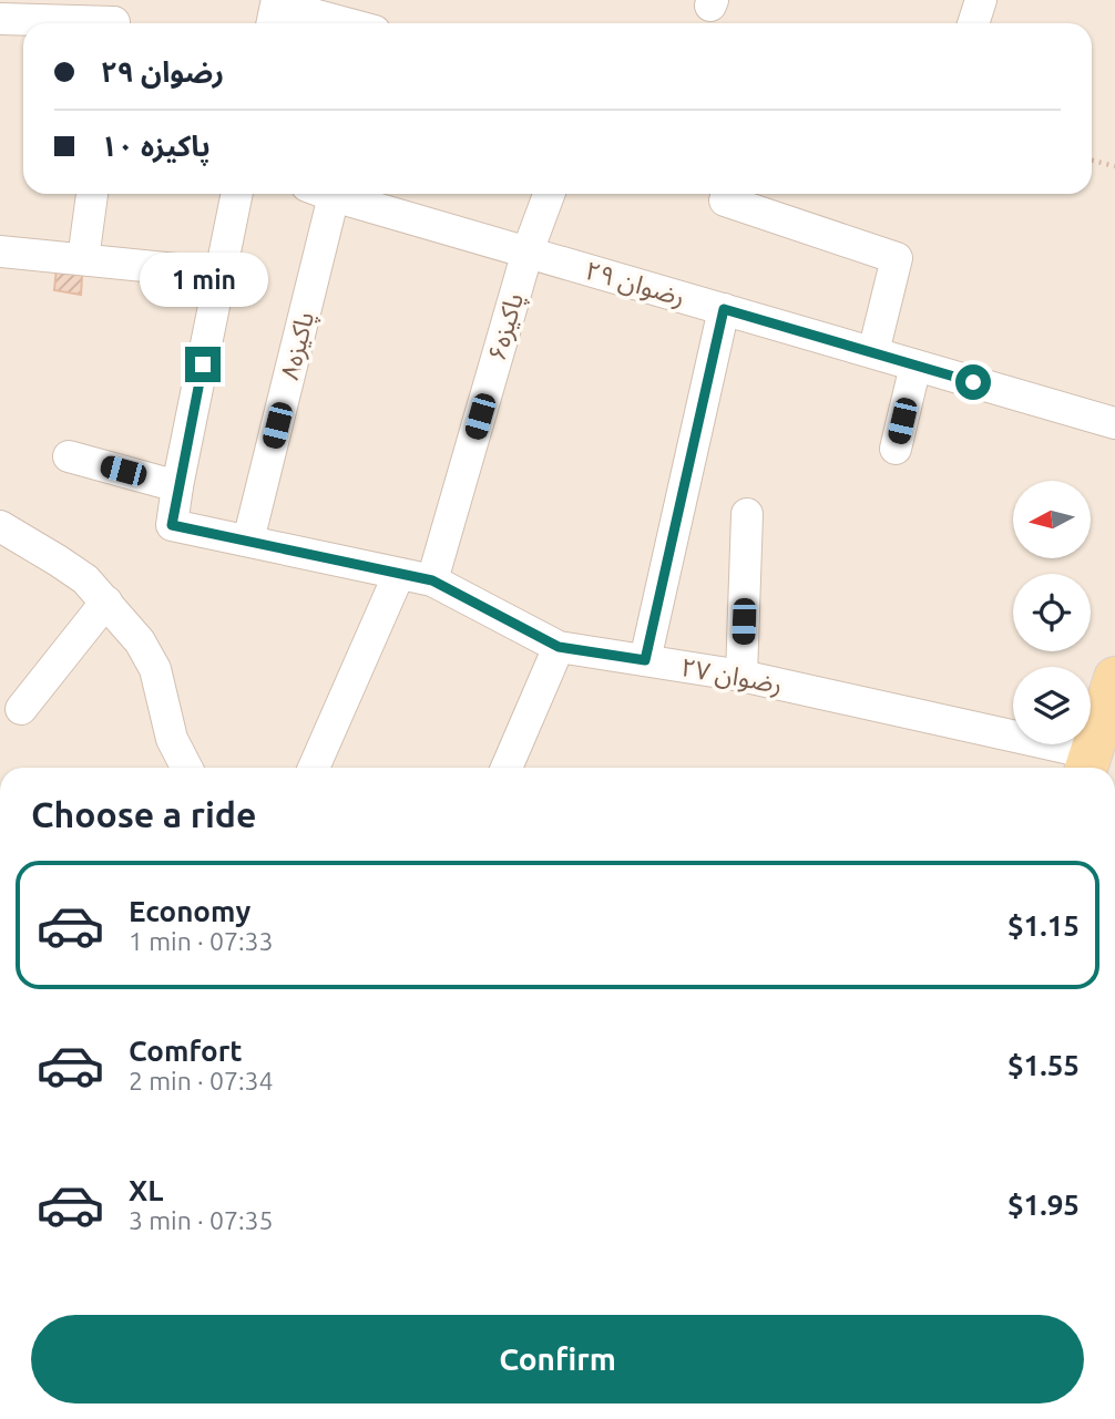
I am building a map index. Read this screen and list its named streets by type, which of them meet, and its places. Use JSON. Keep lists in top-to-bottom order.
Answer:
{
  "streets": {
    "street": [
      "رضوان ۲۹",
      "پاکیزه۶",
      "پاکیزه۸",
      "رضوان ۲۷"
    ]
  },
  "crossings": [
    ["رضوان ۲۹", "پاکیزه۶"],
    ["پاکیزه۶", "رضوان ۲۷"],
    ["پاکیزه۸", "رضوان ۲۷"]
  ],
  "north": "left",
  "page": {
    "banner": ["رضوان ۲۹", "پاکیزه ۱۰"],
    "bubble": "1 min",
    "heading": "Choose a ride",
    "list": [
      {
        "name": "Economy",
        "note": "1 min · 07:33",
        "value": "$1.15"
      },
      {
        "name": "Comfort",
        "note": "2 min · 07:34",
        "value": "$1.55"
      },
      {
        "name": "XL",
        "note": "3 min · 07:35",
        "value": "$1.95"
      }
    ],
    "buttons": "Confirm"
  }
}
